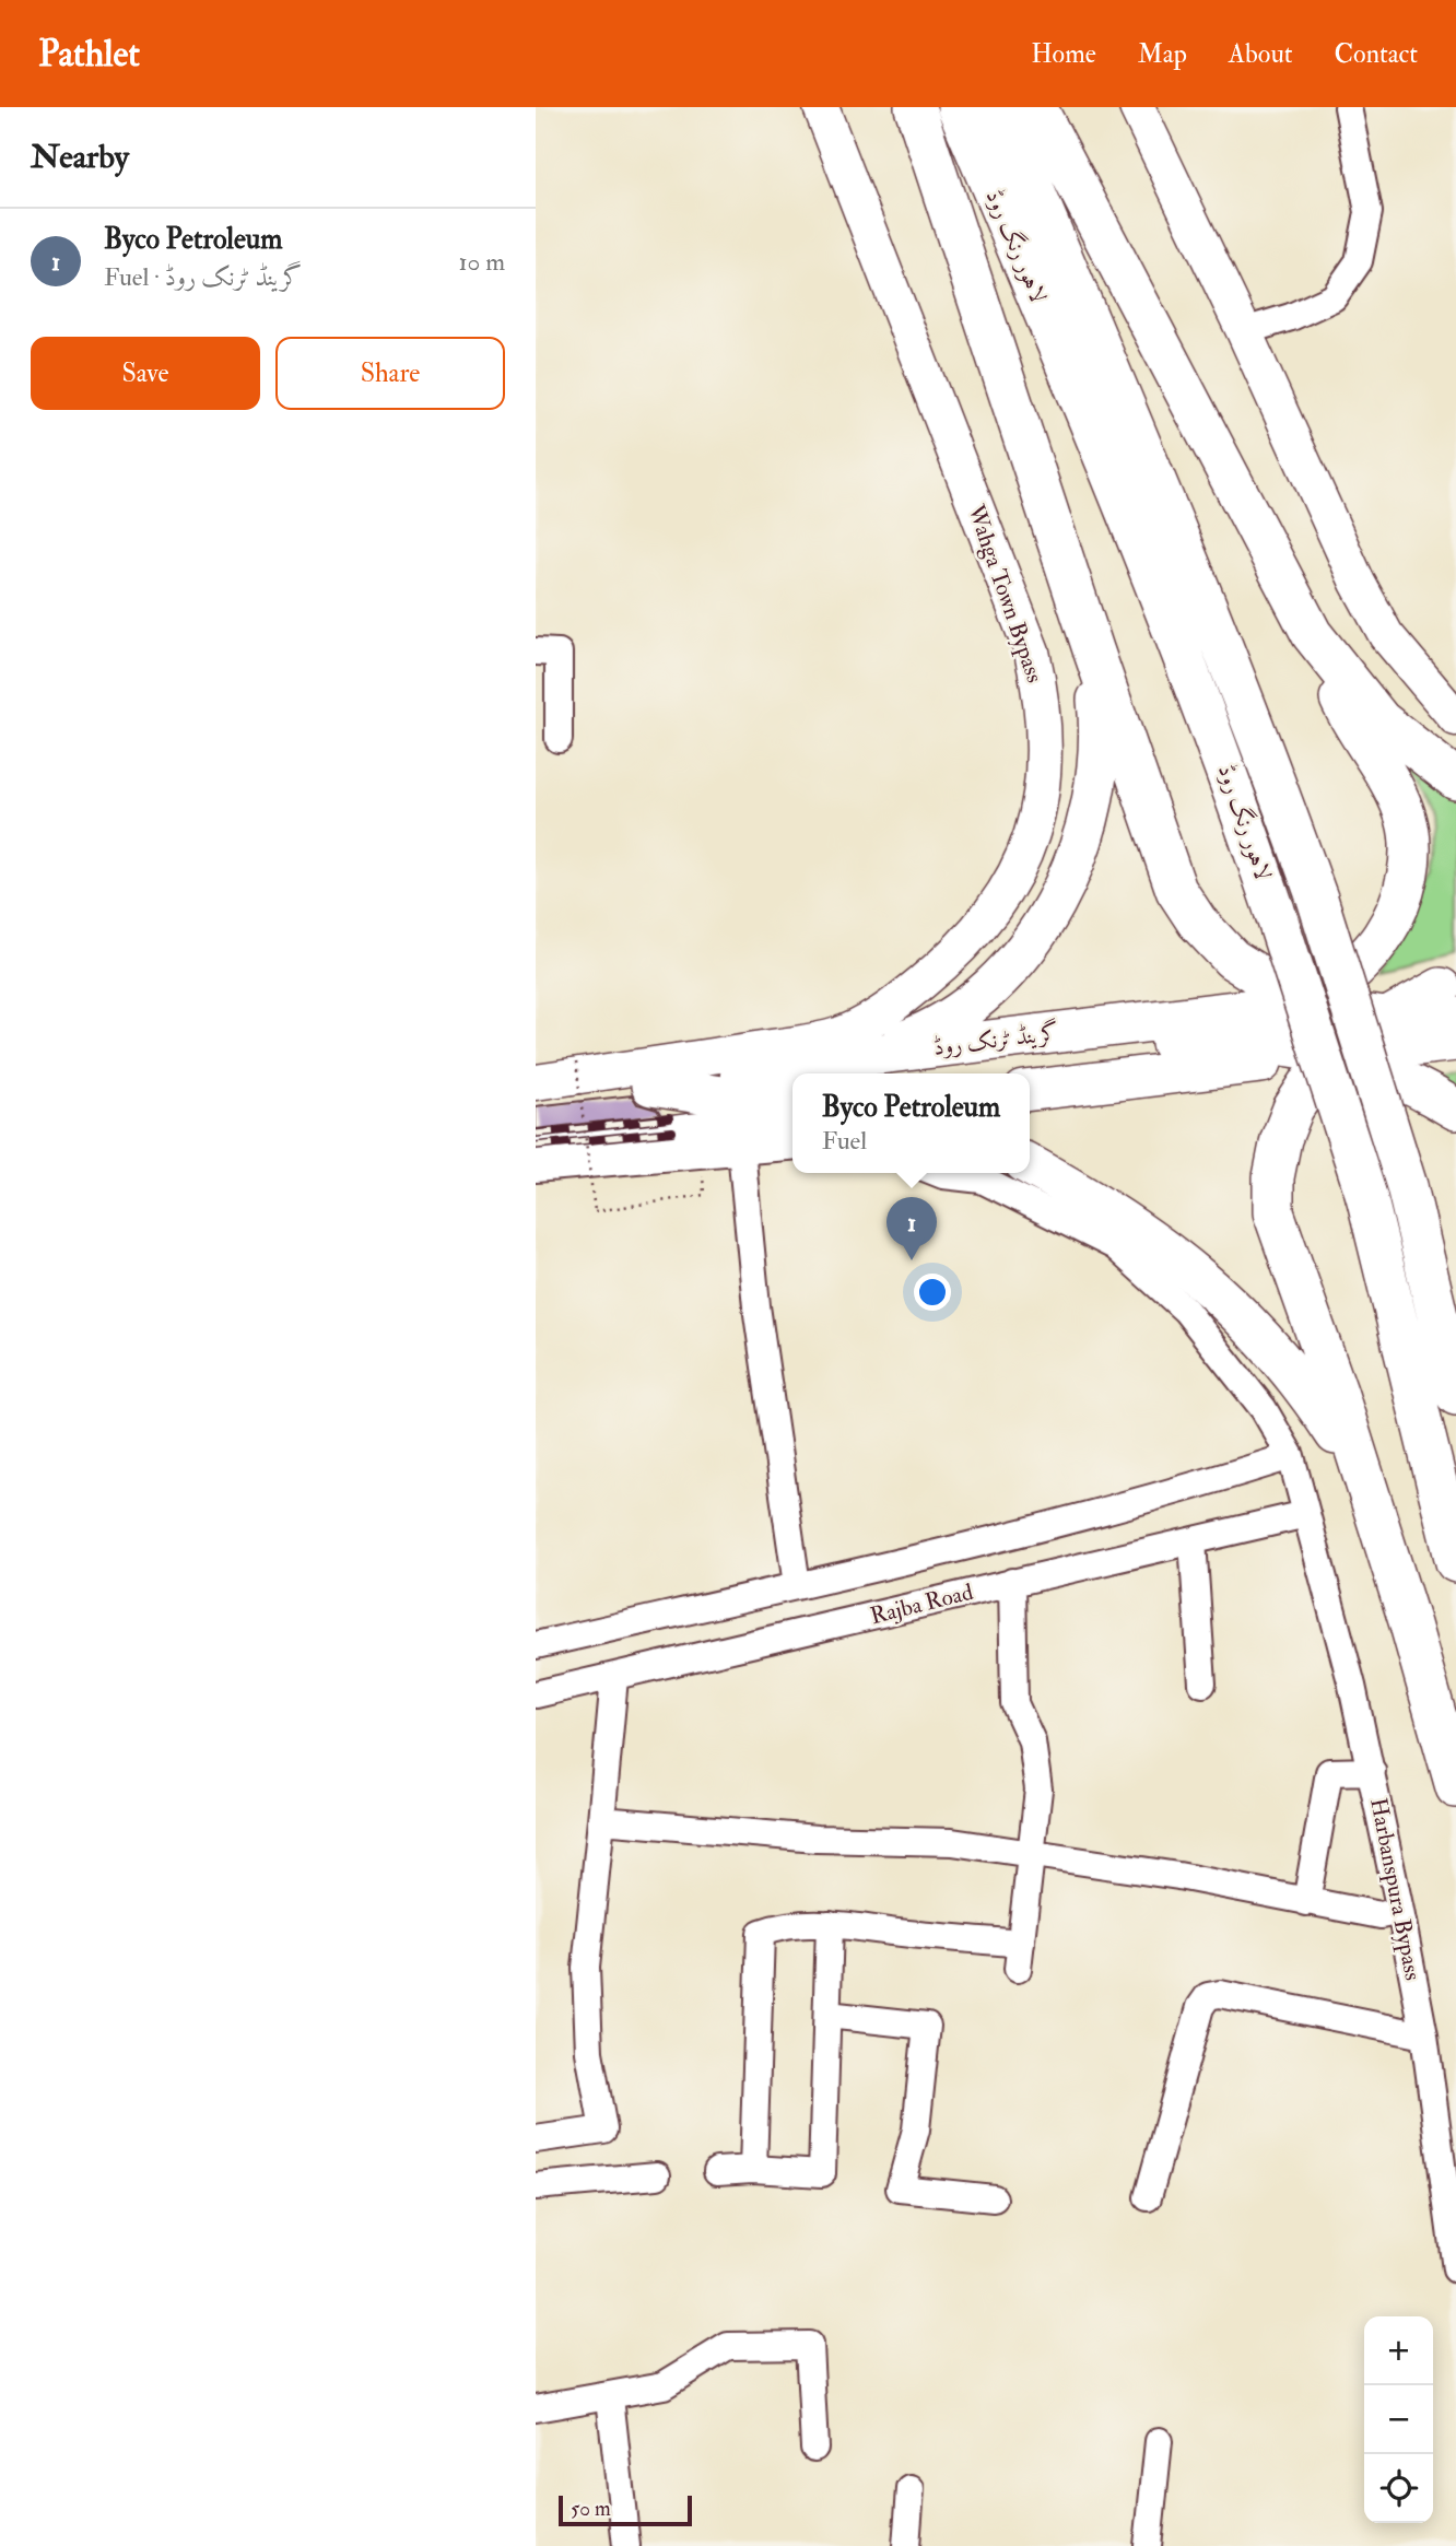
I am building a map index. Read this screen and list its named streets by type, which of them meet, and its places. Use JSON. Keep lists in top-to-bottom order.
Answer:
{
  "streets": {
    "highway": ["لاہور رنگ روڈ", "گرینڈ ٹرنک روڈ"],
    "main road": ["Wahga Town Bypass"],
    "street": ["Rajba Road", "Harbanspura Bypass"]
  },
  "crossings": [
    ["Wahga Town Bypass", "گرینڈ ٹرنک روڈ"],
    ["Rajba Road", "Harbanspura Bypass"]
  ],
  "scale_bar": "50 m",
  "page": {
    "header": "Pathlet",
    "nav": [
      "Home",
      "Map",
      "About",
      "Contact"
    ],
    "heading": "Nearby",
    "list": [
      {
        "mark": "1",
        "name": "Byco Petroleum",
        "note": "Fuel · گرینڈ ٹرنک روڈ",
        "value": "10 m"
      }
    ],
    "buttons": ["Save", "Share"],
    "popup": ["Byco Petroleum", "Fuel"],
    "pins": "1",
    "map_buttons": ["+", "−"],
    "scale": "50 m"
  }
}
